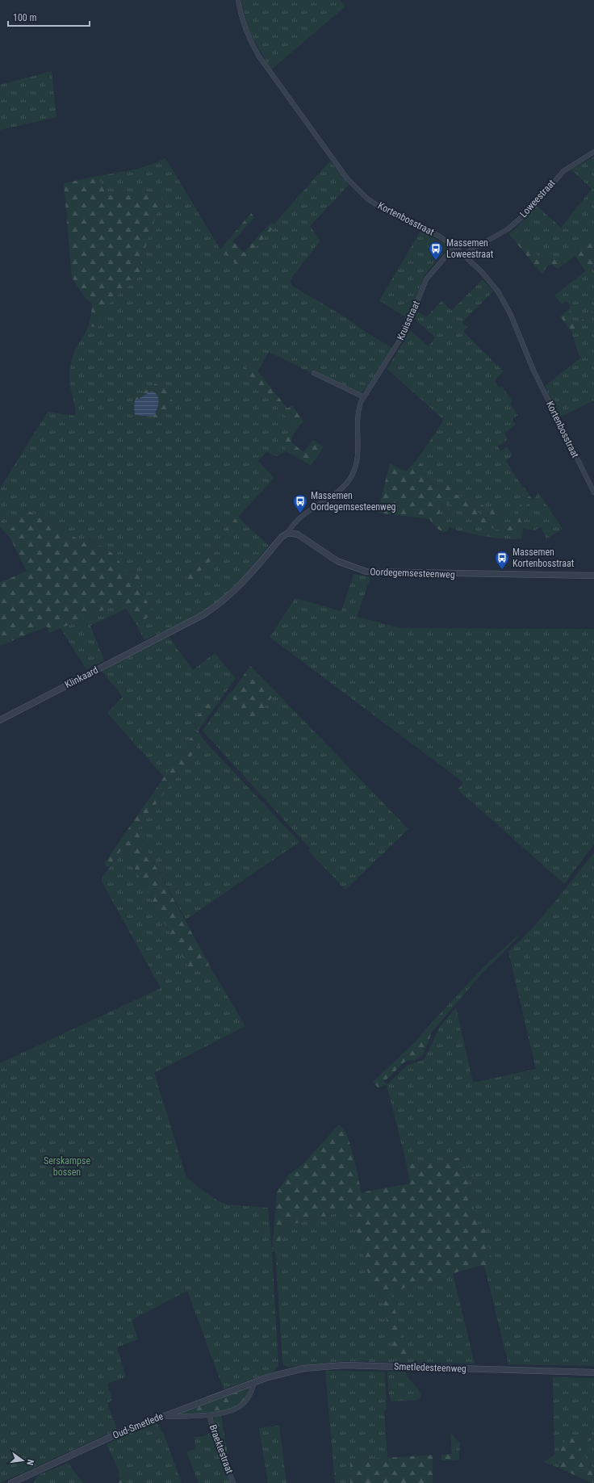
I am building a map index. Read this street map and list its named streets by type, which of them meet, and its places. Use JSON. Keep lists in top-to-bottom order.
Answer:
{
  "streets": {
    "street": [
      "Loweestraat",
      "Kortenbosstraat",
      "Kruisstraat",
      "Oordegemsesteenweg",
      "Klinkaard",
      "Smetledesteenweg",
      "Oud-Smetlede",
      "Braektestraat"
    ]
  },
  "crossings": [
    ["Loweestraat", "Kortenbosstraat"],
    ["Kortenbosstraat", "Kruisstraat"],
    ["Kruisstraat", "Oordegemsesteenweg"],
    ["Kruisstraat", "Klinkaard"],
    ["Oordegemsesteenweg", "Klinkaard"],
    ["Smetledesteenweg", "Oud-Smetlede"]
  ],
  "parks": ["Serskampse bossen"],
  "places": {
    "bus stop": ["Massemen Loweestraat", "Massemen Oordegemsesteenweg", "Massemen Kortenbosstraat"]
  },
  "scale_bar": "100 m",
  "north": "right"
}
